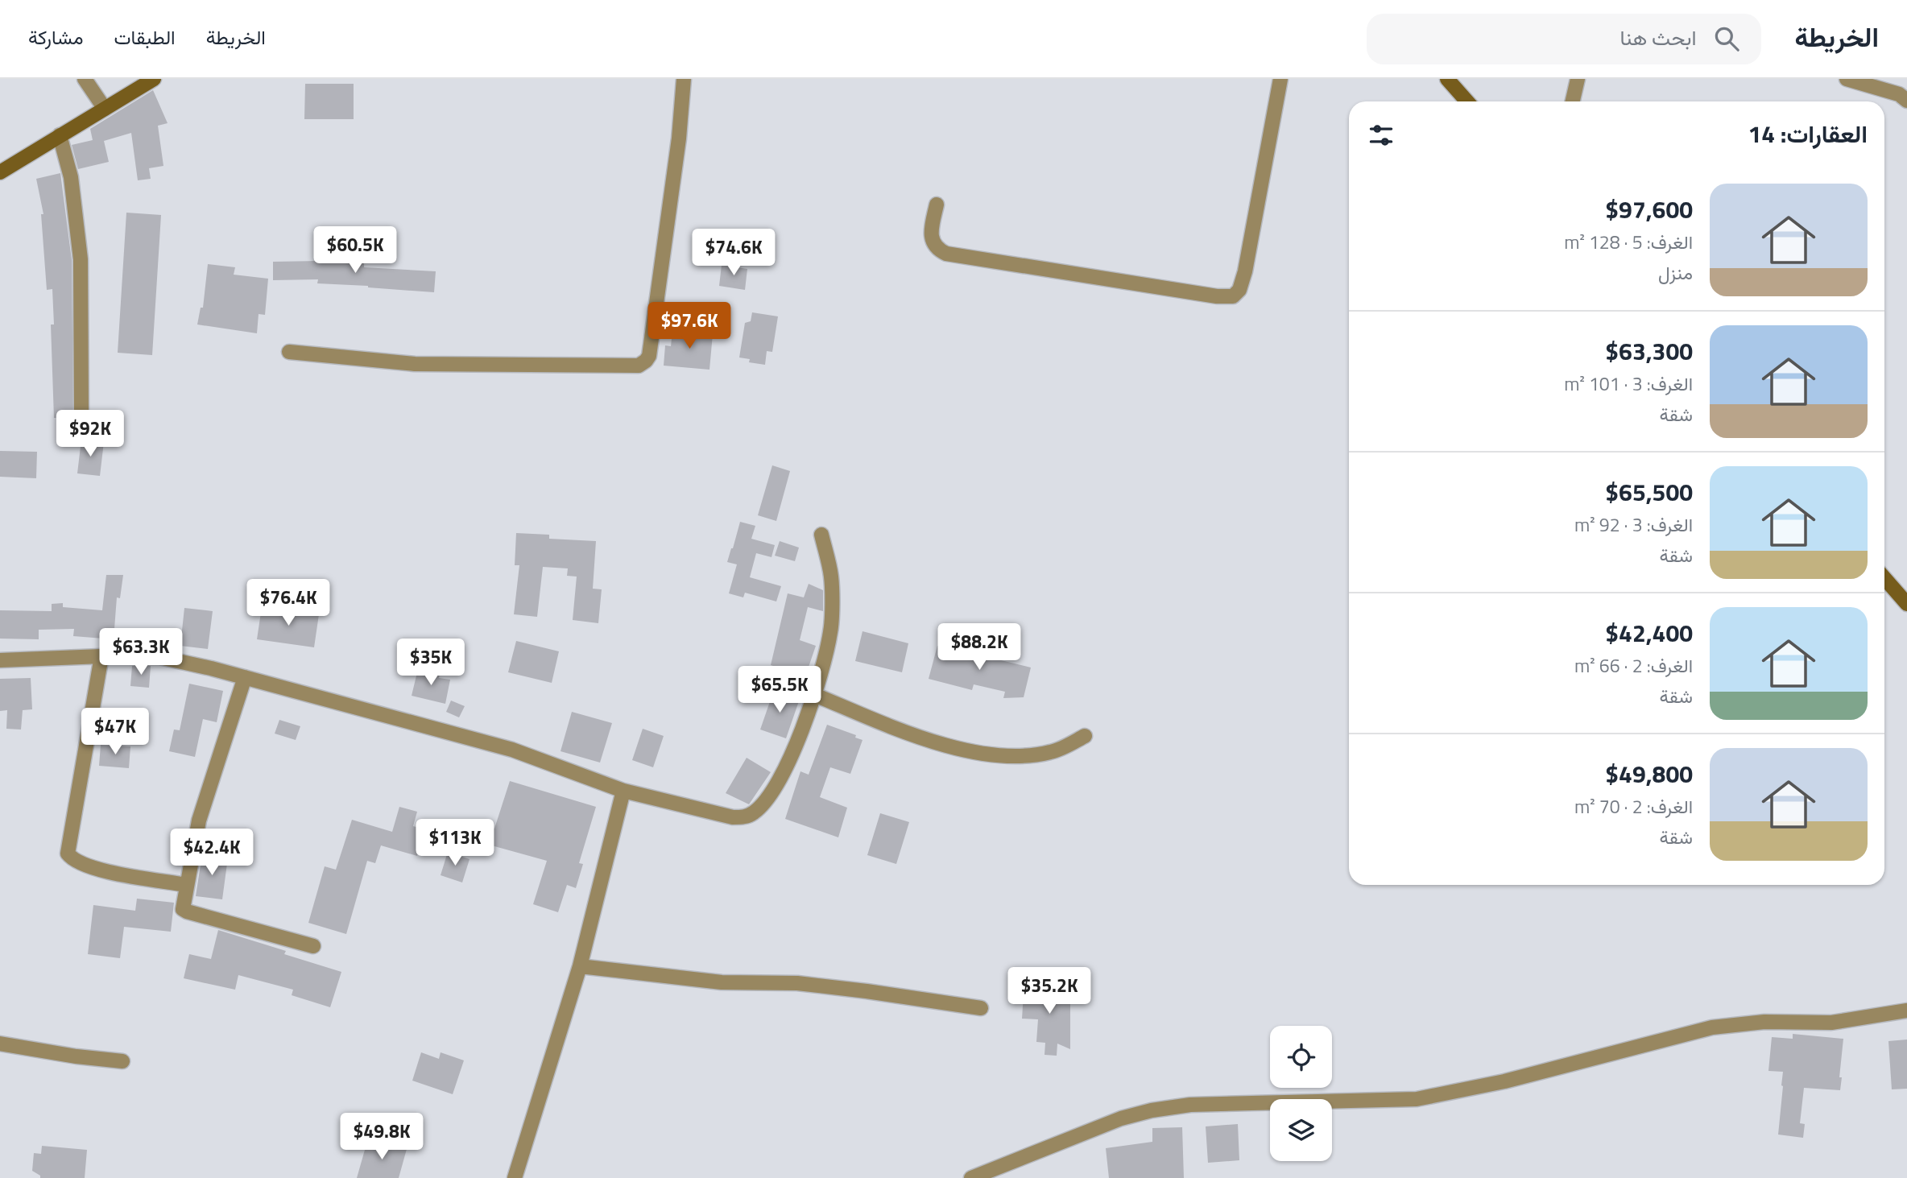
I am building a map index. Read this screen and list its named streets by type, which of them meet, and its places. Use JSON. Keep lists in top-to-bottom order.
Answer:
{
  "page": {
    "header": "الخريطة",
    "search": "ابحث هنا",
    "nav": ["الخريطة", "الطبقات", "مشاركة"],
    "heading": "العقارات: 14",
    "list": [
      {
        "name": "$97,600",
        "note": "الغرف: 5 · 128 m² · منزل"
      },
      {
        "name": "$63,300",
        "note": "الغرف: 3 · 101 m² · شقة"
      },
      {
        "name": "$65,500",
        "note": "الغرف: 3 · 92 m² · شقة"
      },
      {
        "name": "$42,400",
        "note": "الغرف: 2 · 66 m² · شقة"
      },
      {
        "name": "$49,800",
        "note": "الغرف: 2 · 70 m² · شقة"
      }
    ],
    "price": [
      "$60.5K",
      "$74.6K",
      "$97.6K",
      "$92K",
      "$76.4K",
      "$88.2K",
      "$63.3K",
      "$35K",
      "$65.5K",
      "$47K",
      "$113K",
      "$42.4K",
      "$35.2K",
      "$49.8K"
    ]
  }
}
